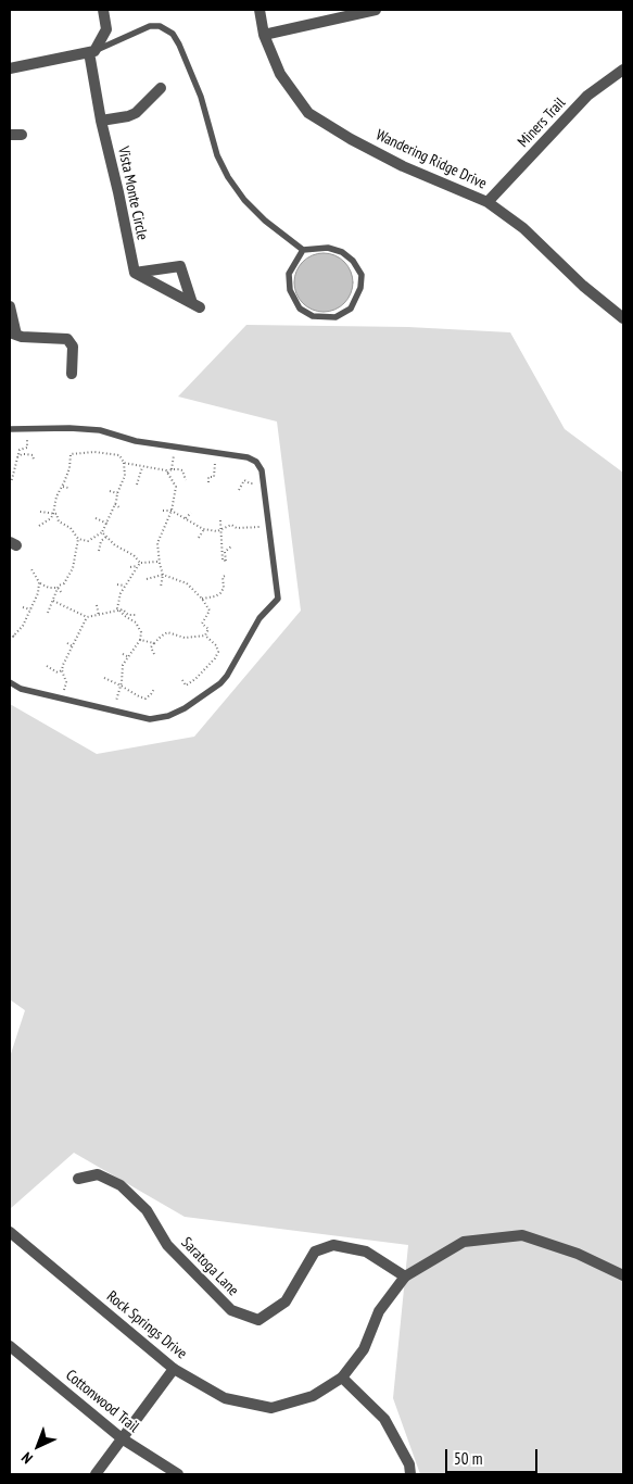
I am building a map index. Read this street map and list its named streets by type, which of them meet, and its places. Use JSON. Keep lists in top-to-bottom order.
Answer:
{
  "streets": {
    "street": [
      "Miners Trail",
      "Wandering Ridge Drive",
      "Vista Monte Circle",
      "Saratoga Lane",
      "Rock Springs Drive",
      "Cottonwood Trail"
    ]
  },
  "crossings": [
    ["Miners Trail", "Wandering Ridge Drive"],
    ["Saratoga Lane", "Rock Springs Drive"]
  ],
  "scale_bar": "50 m",
  "north": "bottom left"
}
